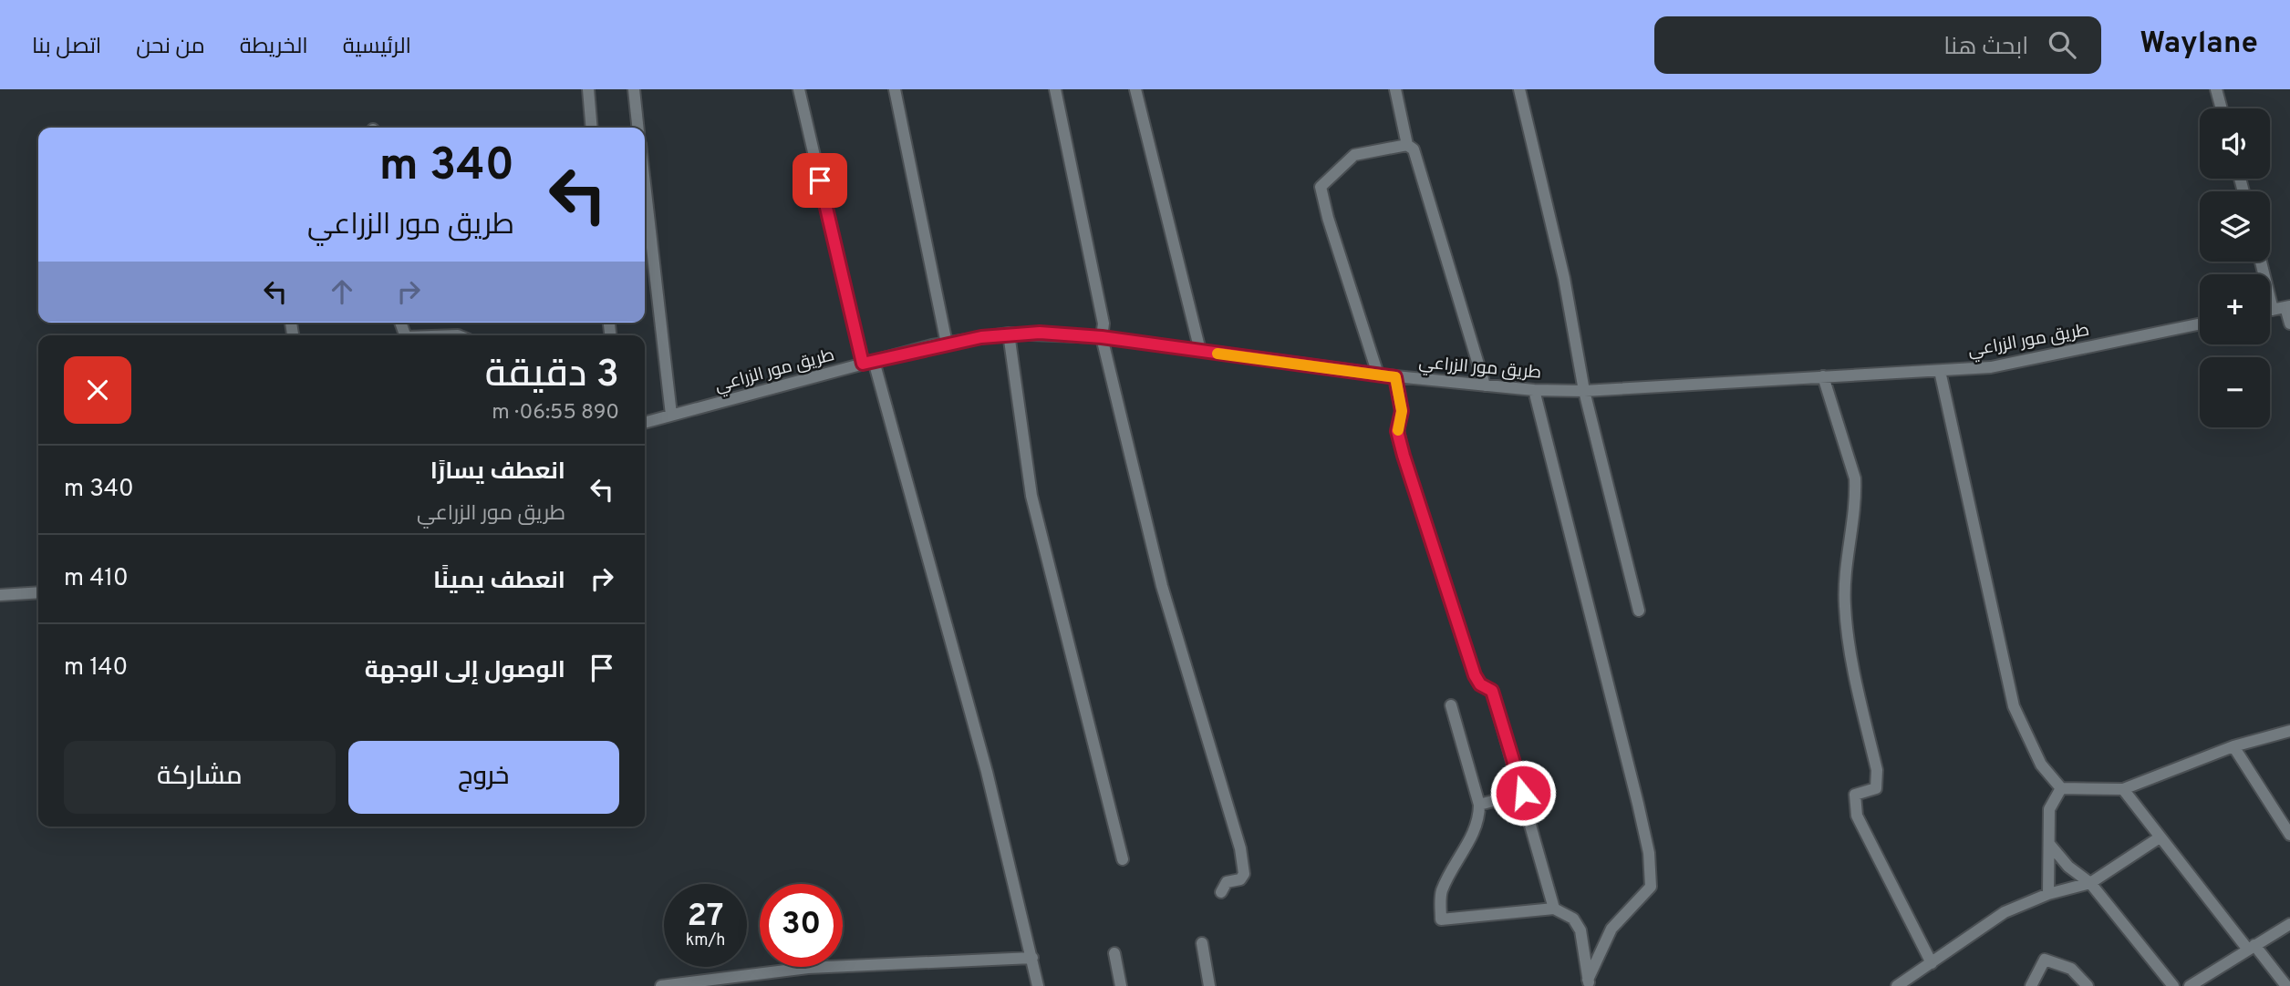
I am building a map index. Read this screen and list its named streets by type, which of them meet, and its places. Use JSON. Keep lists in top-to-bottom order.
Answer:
{
  "streets": {
    "street": ["طريق مور الزراعي"]
  },
  "page": {
    "header": "Waylane",
    "search": "ابحث هنا",
    "nav": [
      "الرئيسية",
      "الخريطة",
      "من نحن",
      "اتصل بنا"
    ],
    "map_buttons": ["+", "−"],
    "turn": ["340 m", "طريق مور الزراعي"],
    "heading": ["3 دقيقة", "890 m · 06:55"],
    "list": [
      {
        "name": "انعطف يسارًا",
        "note": "طريق مور الزراعي",
        "value": "340 m"
      },
      {
        "name": "انعطف يمينًا",
        "value": "410 m"
      },
      {
        "name": "الوصول إلى الوجهة",
        "value": "140 m"
      }
    ],
    "buttons": ["خروج", "مشاركة"],
    "speed": "27 km/h",
    "limit": "30"
  }
}
